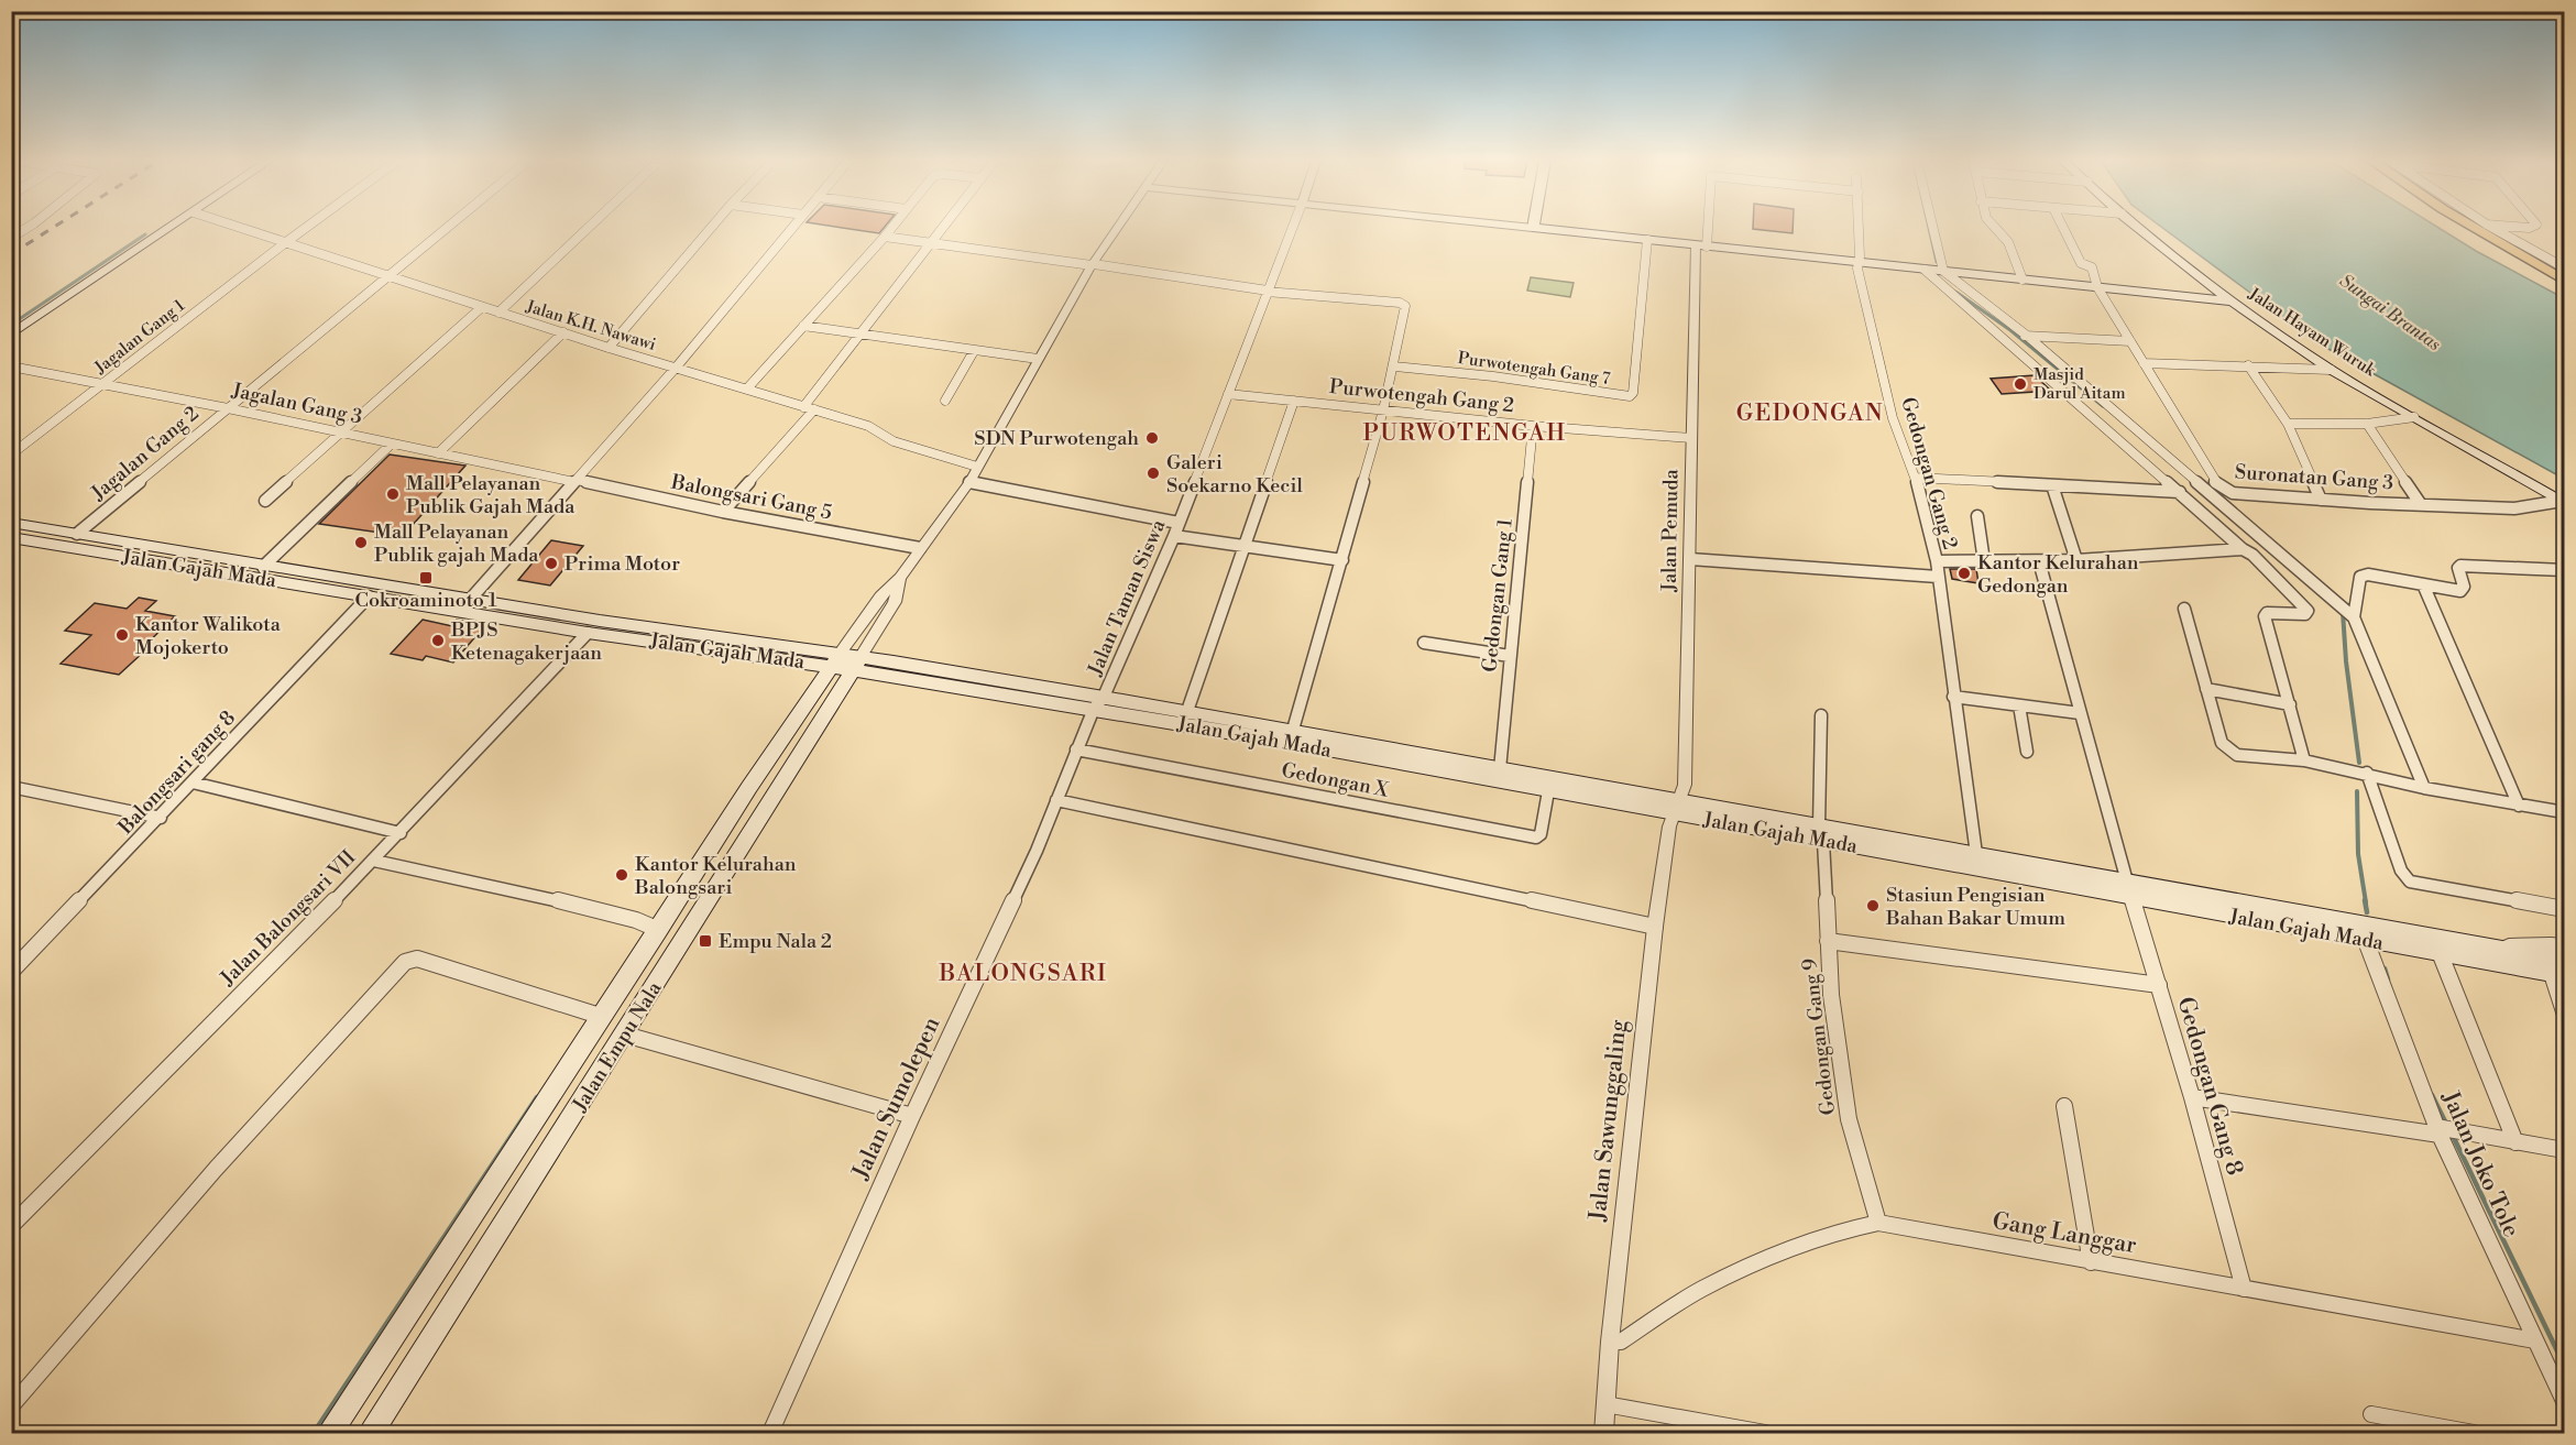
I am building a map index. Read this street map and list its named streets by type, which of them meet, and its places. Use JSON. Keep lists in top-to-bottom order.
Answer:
{
  "streets": {
    "main road": ["Jalan Hayam Wuruk", "Jalan Gajah Mada", "Jalan Empu Nala"],
    "street": [
      "Jalan K.H. Nawawi",
      "Jagalan Gang 1",
      "Purwotengah Gang 7",
      "Purwotengah Gang 2",
      "Jagalan Gang 3",
      "Jagalan Gang 2",
      "Gedongan Gang 2",
      "Suronatan Gang 3",
      "Balongsari Gang 5",
      "Jalan Pemuda",
      "Gedongan Gang 1",
      "Jalan Taman Siswa",
      "Balongsari gang 8",
      "Gedongan X",
      "Jalan Balongsari VII",
      "Gedongan Gang 9",
      "Gedongan Gang 8",
      "Jalan Sumolepen",
      "Jalan Sawunggaling",
      "Jalan Joko Tole",
      "Gang Langgar"
    ]
  },
  "crossings": [
    ["Jalan K.H. Nawawi", "Jagalan Gang 1"],
    ["Jalan K.H. Nawawi", "Jagalan Gang 2"],
    ["Jalan Hayam Wuruk", "Suronatan Gang 3"],
    ["Jagalan Gang 1", "Jagalan Gang 3"],
    ["Purwotengah Gang 2", "Jalan Pemuda"],
    ["Purwotengah Gang 2", "Gedongan Gang 1"],
    ["Purwotengah Gang 2", "Jalan Taman Siswa"],
    ["Jagalan Gang 3", "Jagalan Gang 2"],
    ["Jagalan Gang 3", "Balongsari Gang 5"],
    ["Jagalan Gang 2", "Jalan Gajah Mada"],
    ["Gedongan Gang 2", "Jalan Gajah Mada"],
    ["Jalan Pemuda", "Jalan Gajah Mada"],
    ["Jalan Pemuda", "Jalan Sawunggaling"],
    ["Jalan Gajah Mada", "Gedongan Gang 1"],
    ["Jalan Gajah Mada", "Jalan Taman Siswa"],
    ["Jalan Gajah Mada", "Balongsari gang 8"],
    ["Jalan Gajah Mada", "Gedongan X"],
    ["Jalan Gajah Mada", "Jalan Balongsari VII"],
    ["Jalan Gajah Mada", "Gedongan Gang 9"],
    ["Jalan Gajah Mada", "Jalan Empu Nala"],
    ["Jalan Gajah Mada", "Gedongan Gang 8"],
    ["Jalan Gajah Mada", "Jalan Sumolepen"],
    ["Jalan Gajah Mada", "Jalan Sawunggaling"],
    ["Jalan Gajah Mada", "Jalan Joko Tole"],
    ["Jalan Taman Siswa", "Jalan Sumolepen"],
    ["Gedongan X", "Jalan Sumolepen"],
    ["Gedongan Gang 9", "Gang Langgar"],
    ["Gedongan Gang 8", "Gang Langgar"],
    ["Jalan Sawunggaling", "Gang Langgar"],
    ["Jalan Joko Tole", "Gang Langgar"]
  ],
  "districts": ["GEDONGAN", "PURWOTENGAH", "BALONGSARI"],
  "water": ["Sungai Brantas"],
  "places": {
    "other": [
      "Masjid Darul Aitam",
      "SDN Purwotengah",
      "Galeri Soekarno Kecil",
      "Mall Pelayanan Publik Gajah Mada",
      "Mall Pelayanan Publik gajah Mada",
      "Prima Motor",
      "Kantor Kelurahan Gedongan",
      "Kantor Walikota Mojokerto",
      "BPJS Ketenagakerjaan",
      "Kantor Kelurahan Balongsari",
      "Stasiun Pengisian Bahan Bakar Umum"
    ],
    "transit": ["Cokroaminoto 1", "Empu Nala 2"]
  }
}
